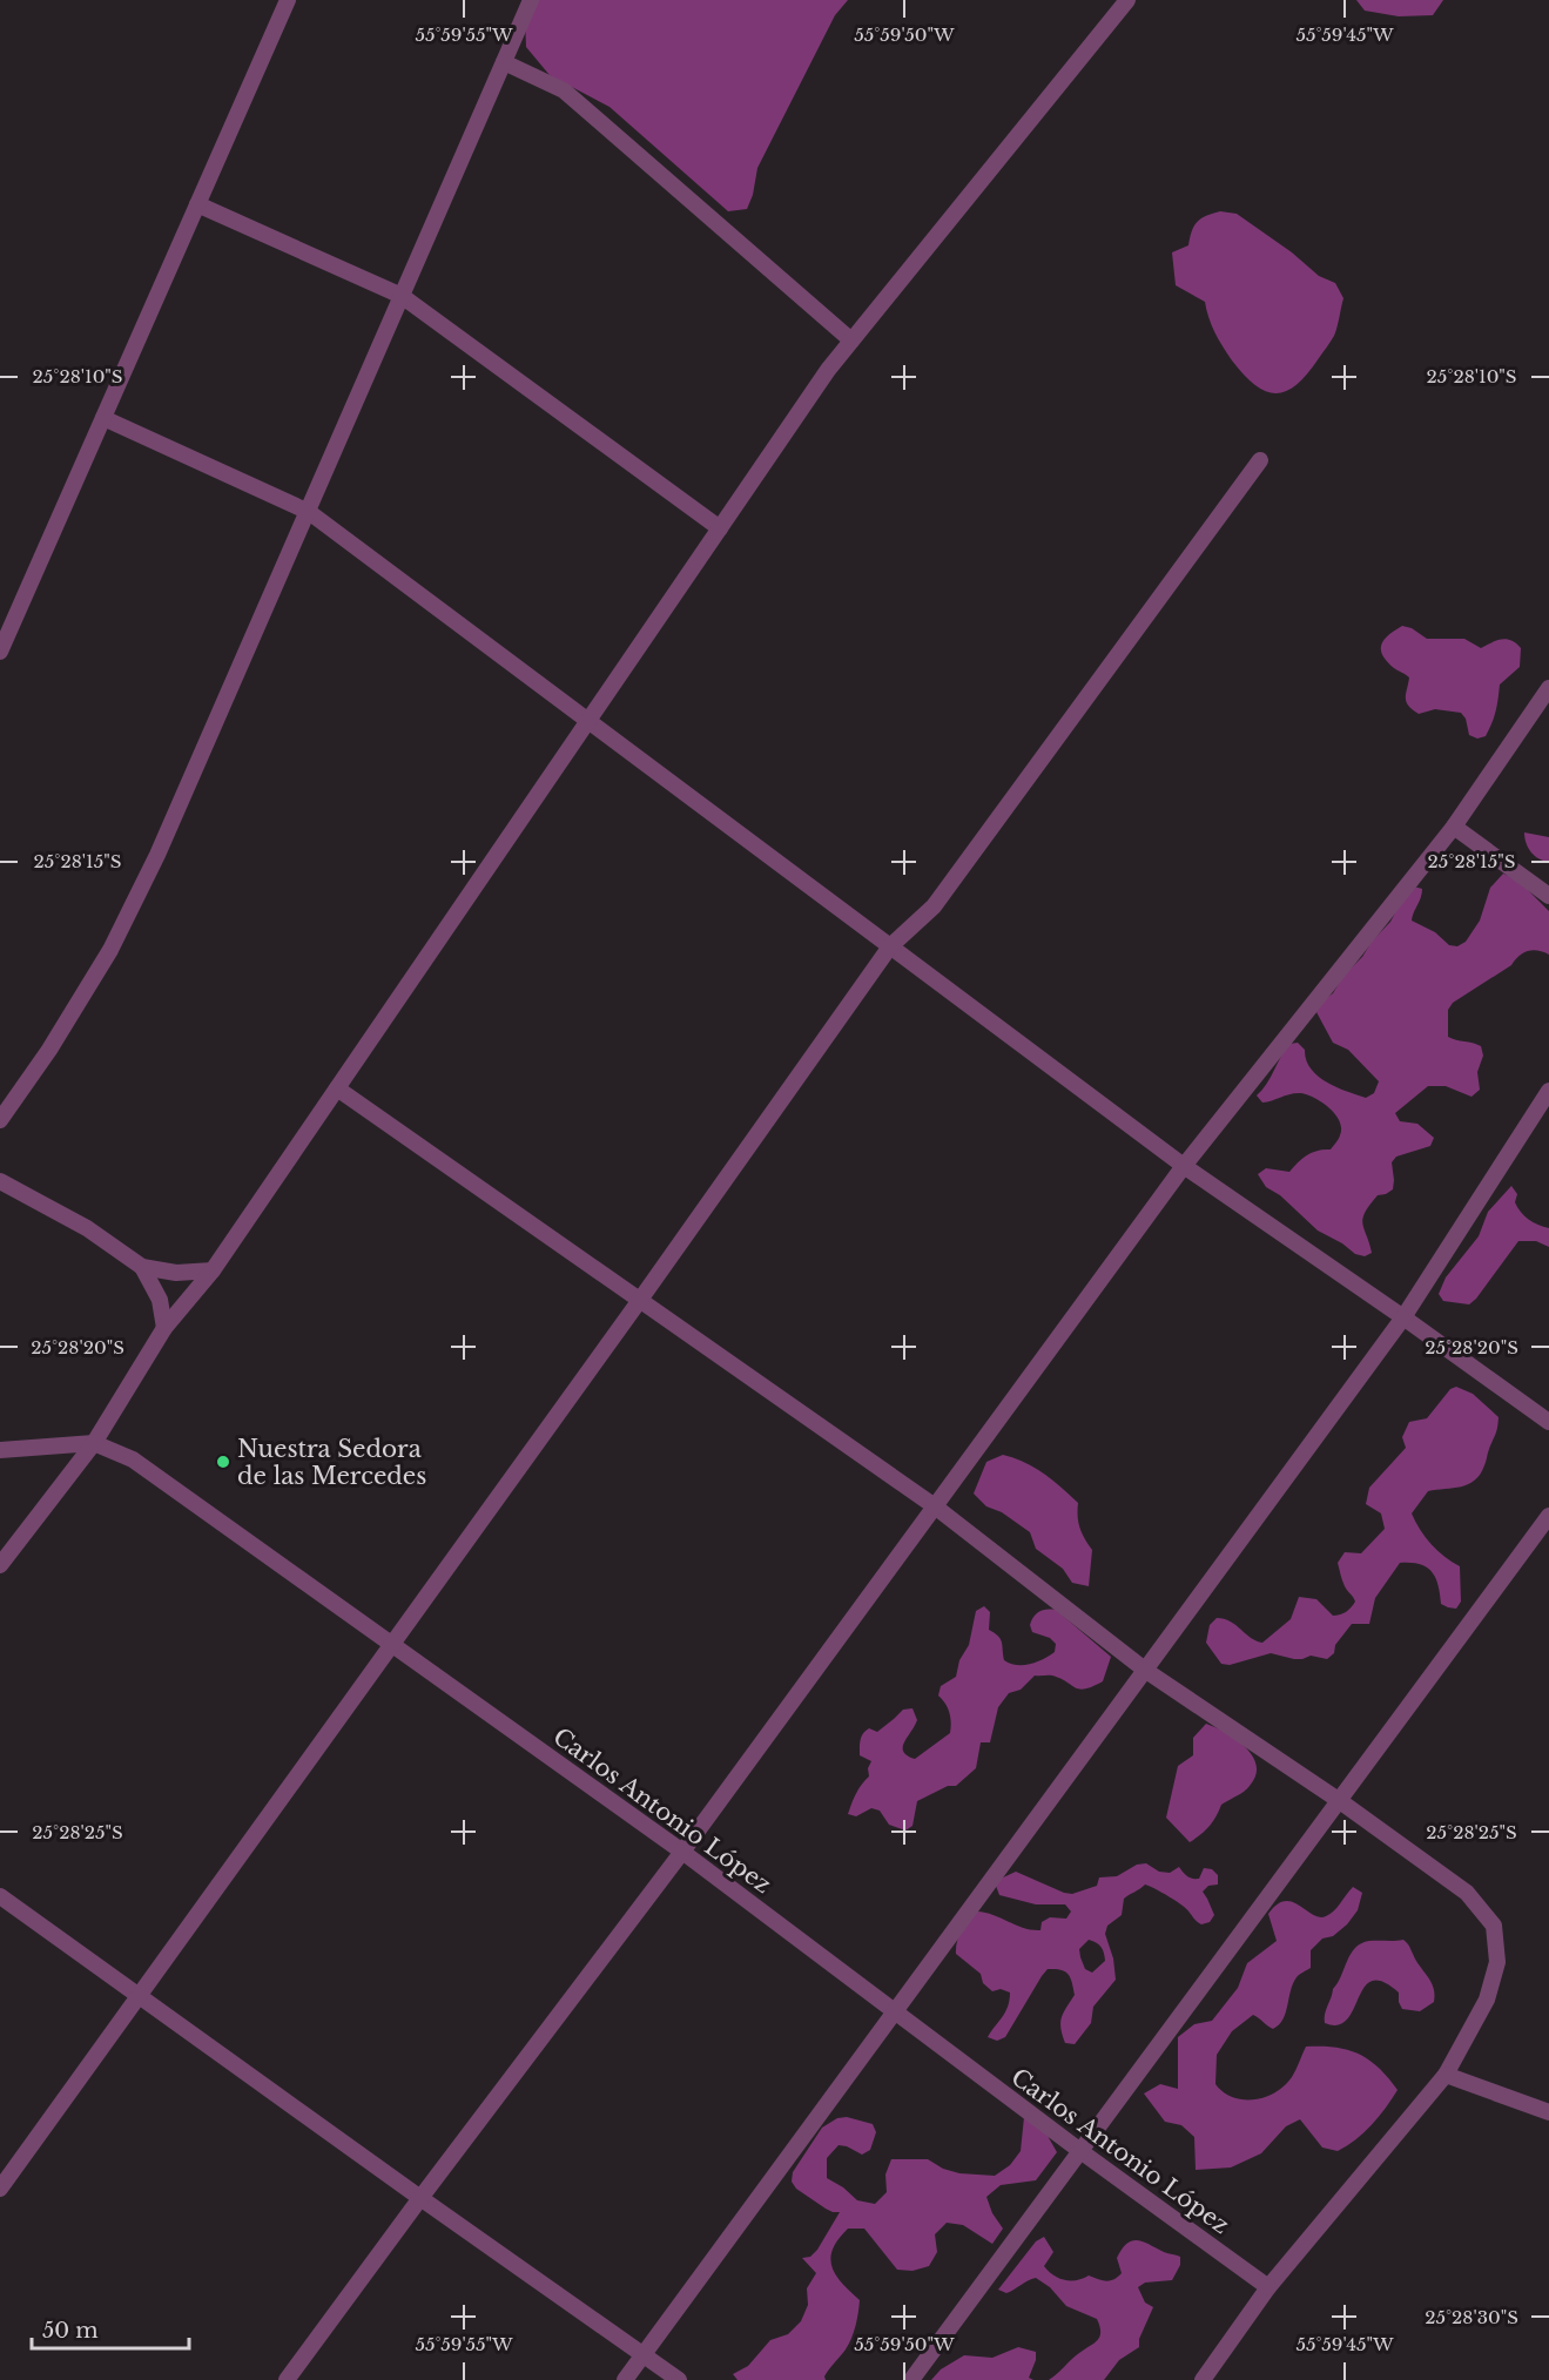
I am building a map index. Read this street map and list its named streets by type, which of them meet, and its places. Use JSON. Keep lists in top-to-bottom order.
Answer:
{
  "streets": {
    "street": ["Carlos Antonio López"]
  },
  "places": ["Nuestra Sedora de las Mercedes"],
  "scale_bar": "50 m",
  "coordinates": [
    "55°59'55\"W",
    "55°59'50\"W",
    "55°59'45\"W",
    "25°28'10\"S",
    "25°28'15\"S",
    "25°28'20\"S",
    "25°28'25\"S",
    "25°28'30\"S"
  ]
}
